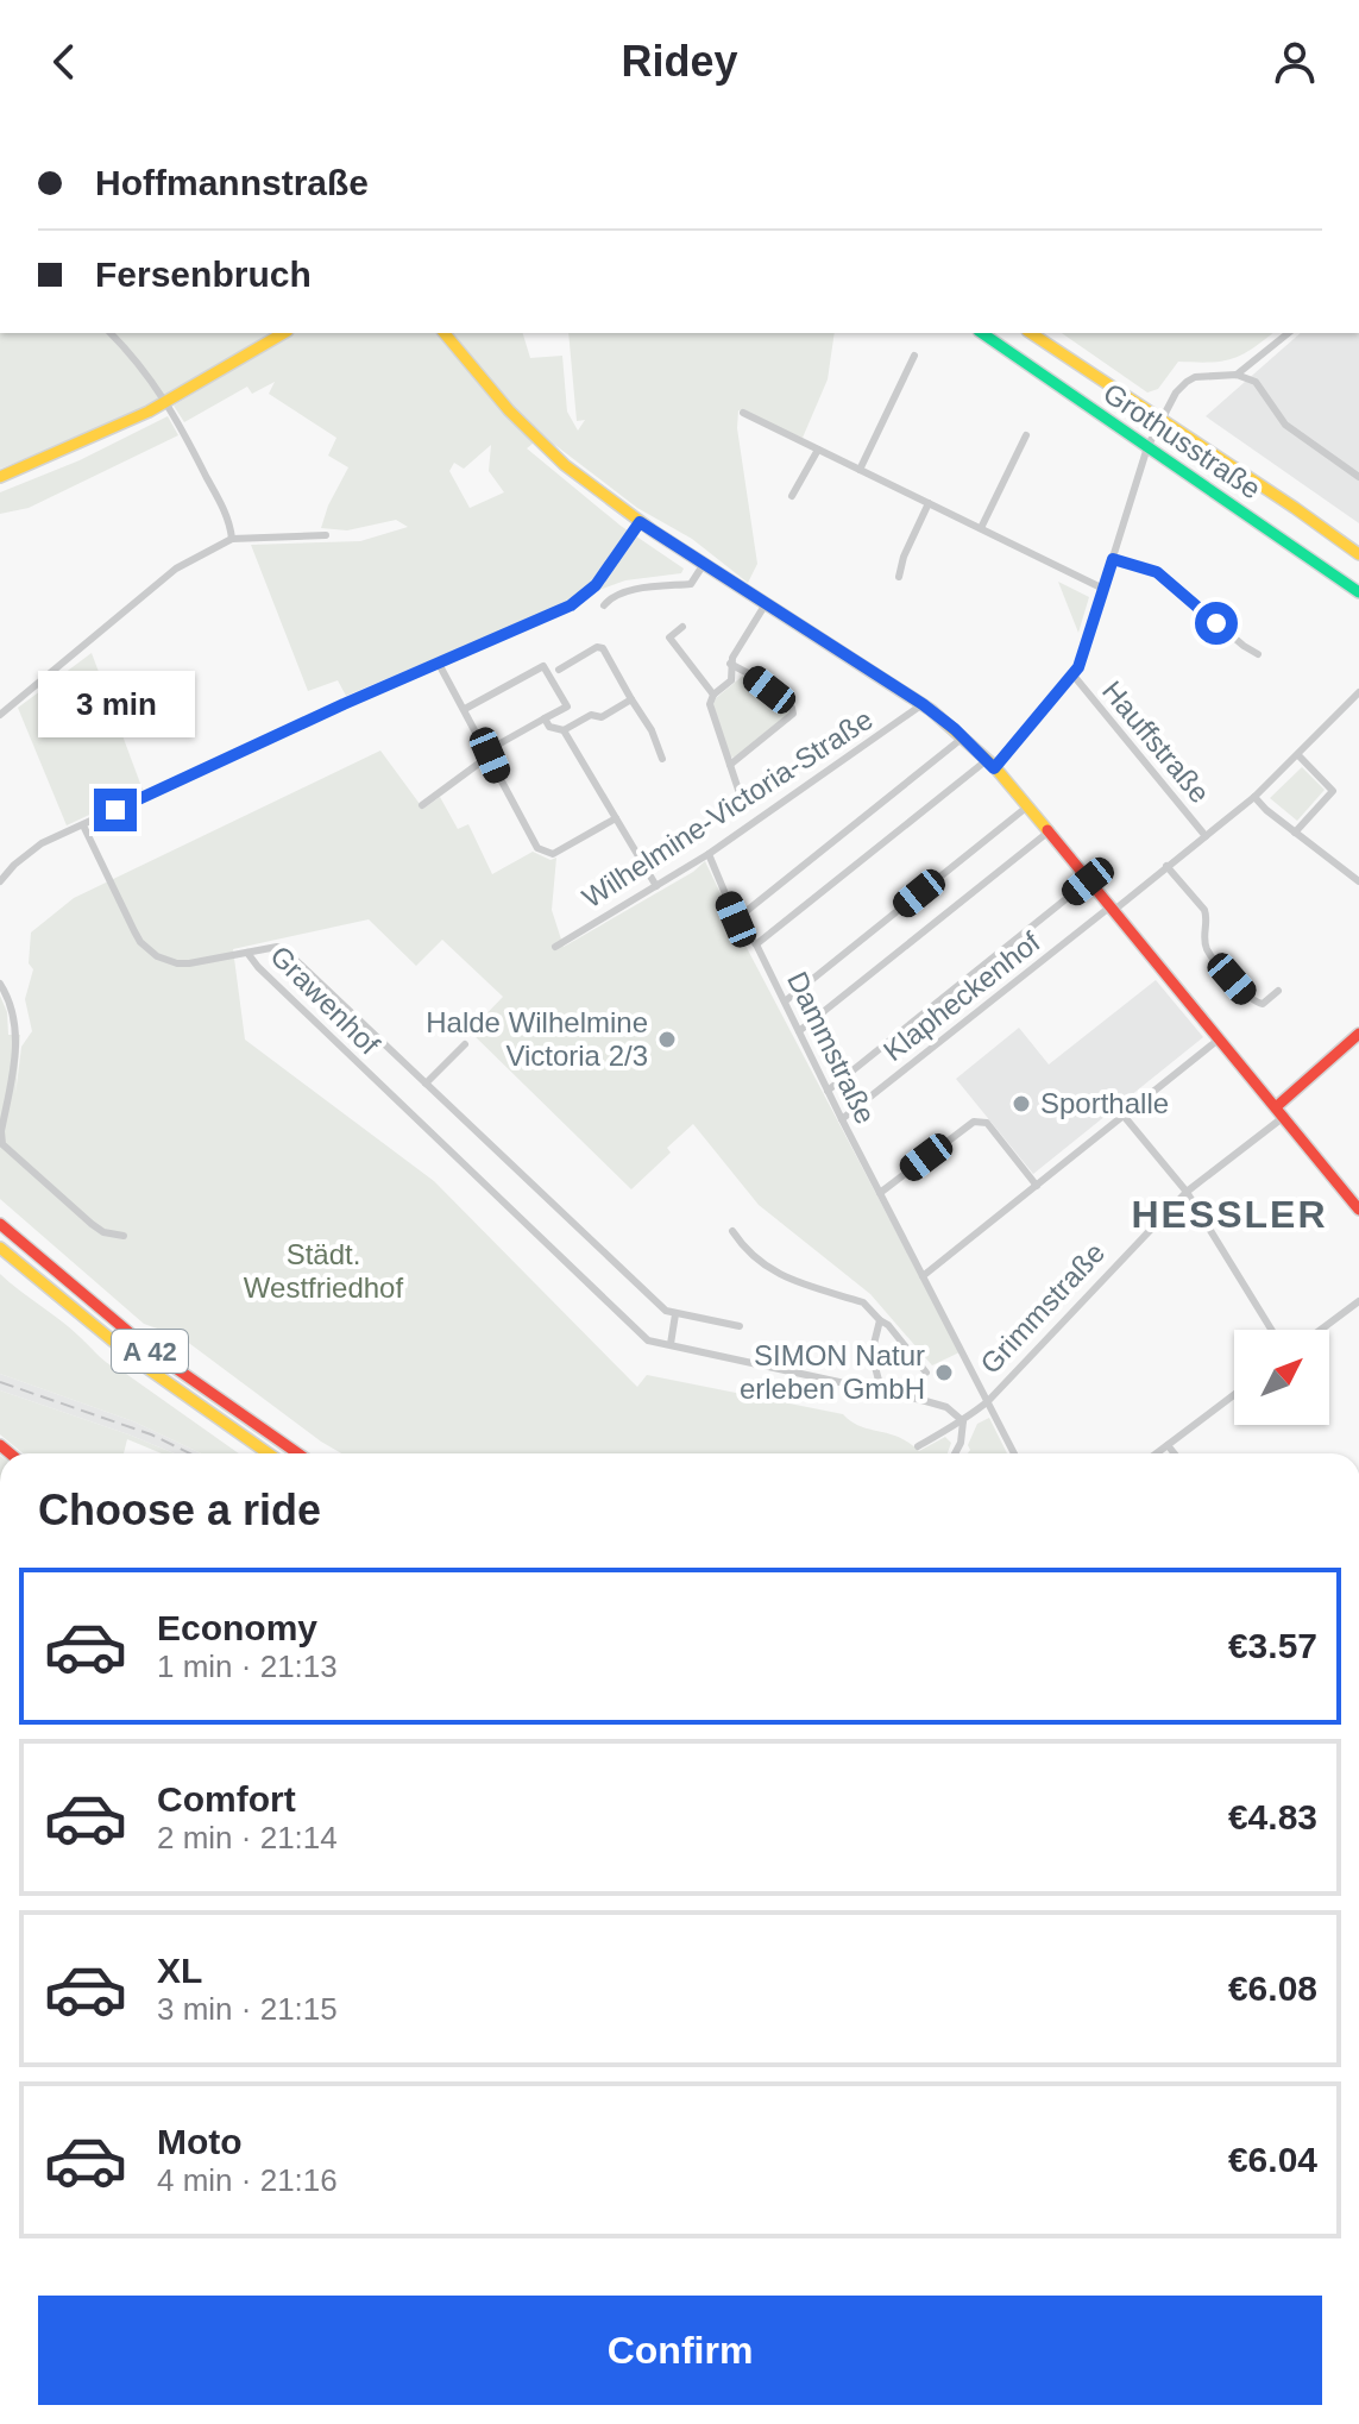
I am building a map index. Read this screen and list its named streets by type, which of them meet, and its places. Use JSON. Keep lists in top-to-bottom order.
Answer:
{
  "streets": {
    "main road": ["Grothusstraße", "Grimmstraße", "A 42"],
    "street": [
      "Hauffstraße",
      "Wilhelmine-Victoria-Straße",
      "Klapheckenhof",
      "Grawenhof",
      "Dammstraße"
    ]
  },
  "crossings": [
    ["Hauffstraße", "Klapheckenhof"],
    ["Wilhelmine-Victoria-Straße", "Dammstraße"],
    ["Klapheckenhof", "Dammstraße"],
    ["Grawenhof", "Grimmstraße"],
    ["Dammstraße", "Grimmstraße"]
  ],
  "districts": ["HESSLER"],
  "parks": ["Städt. Westfriedhof"],
  "places": ["Halde Wilhelmine Victoria 2/3", "Sporthalle", "SIMON Natur erleben GmbH"],
  "north": "top right",
  "page": {
    "header": "Ridey",
    "banner": ["Hoffmannstraße", "Fersenbruch"],
    "bubble": "3 min",
    "heading": "Choose a ride",
    "list": [
      {
        "name": "Economy",
        "note": "1 min · 21:13",
        "value": "€3.57"
      },
      {
        "name": "Comfort",
        "note": "2 min · 21:14",
        "value": "€4.83"
      },
      {
        "name": "XL",
        "note": "3 min · 21:15",
        "value": "€6.08"
      },
      {
        "name": "Moto",
        "note": "4 min · 21:16",
        "value": "€6.04"
      }
    ],
    "buttons": "Confirm"
  }
}
